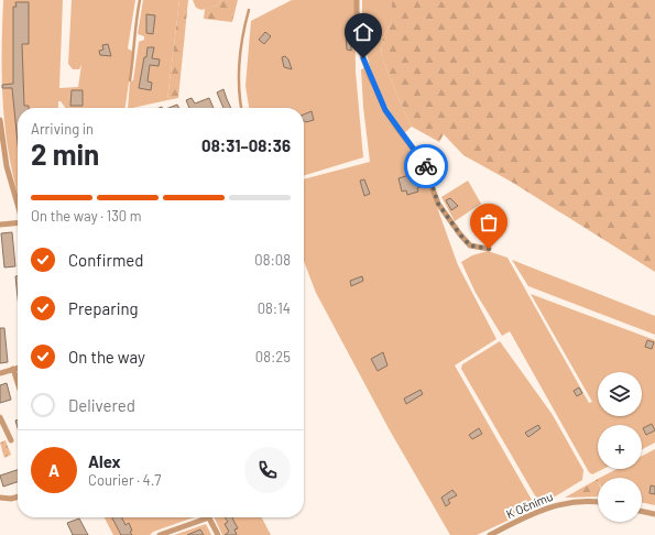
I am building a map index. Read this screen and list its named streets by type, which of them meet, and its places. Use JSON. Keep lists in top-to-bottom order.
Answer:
{
  "streets": {
    "street": ["K Očnímu"]
  },
  "page": {
    "heading": ["2 min", "Arriving in", "08:31–08:36"],
    "panel": ["Alex", "Courier · 4.7"],
    "bar": "On the way · 130 m",
    "list": [
      ["Confirmed", "08:08"],
      ["Preparing", "08:14"],
      ["On the way", "08:25"],
      "Delivered"
    ],
    "map_buttons": ["+", "−"],
    "round": "A"
  }
}
